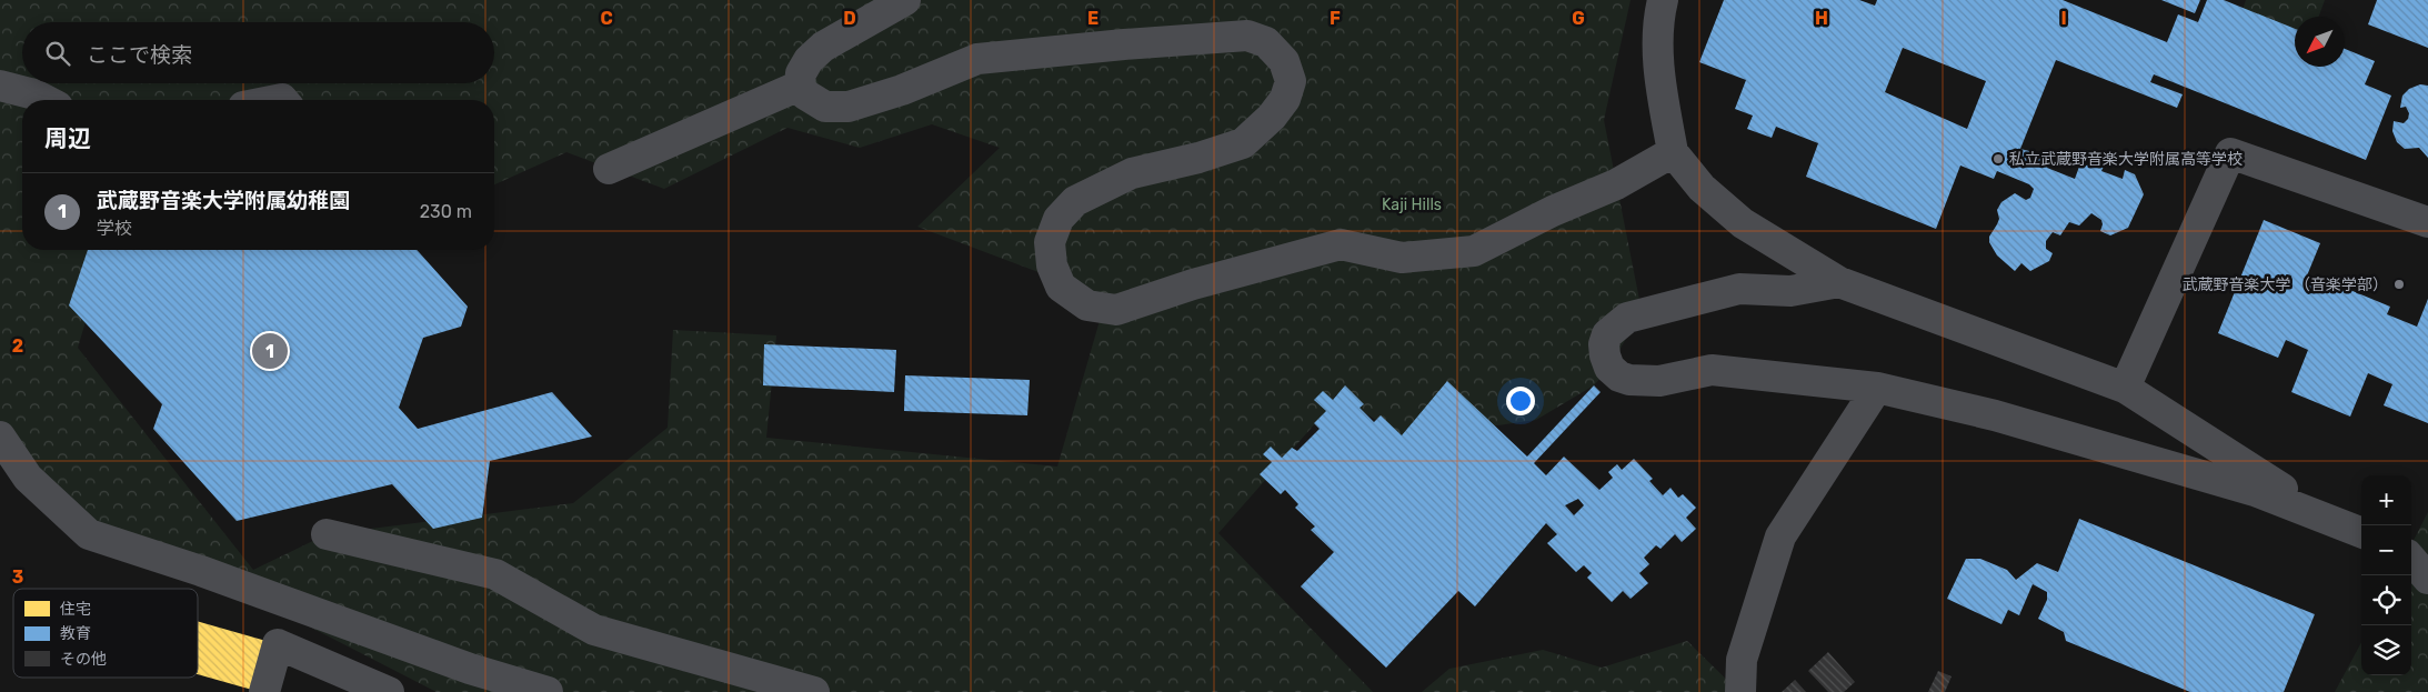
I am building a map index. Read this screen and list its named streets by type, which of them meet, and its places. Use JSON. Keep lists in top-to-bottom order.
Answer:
{
  "parks": ["Kaji Hills"],
  "places": ["私立武蔵野音楽大学附属高等学校", "武蔵野音楽大学 （音楽学部）"],
  "legend": ["住宅", "教育", "その他"],
  "north": "bottom left",
  "page": {
    "search": "ここで検索",
    "heading": "周辺",
    "list": [
      {
        "mark": "1",
        "name": "武蔵野音楽大学附属幼稚園",
        "note": "学校",
        "value": "230 m"
      }
    ],
    "pins": "1",
    "map_buttons": ["+", "−"]
  },
  "grid": {
    "columns": [
      "C",
      "D",
      "E",
      "F",
      "G",
      "H",
      "I"
    ],
    "rows": ["2", "3"]
  }
}
